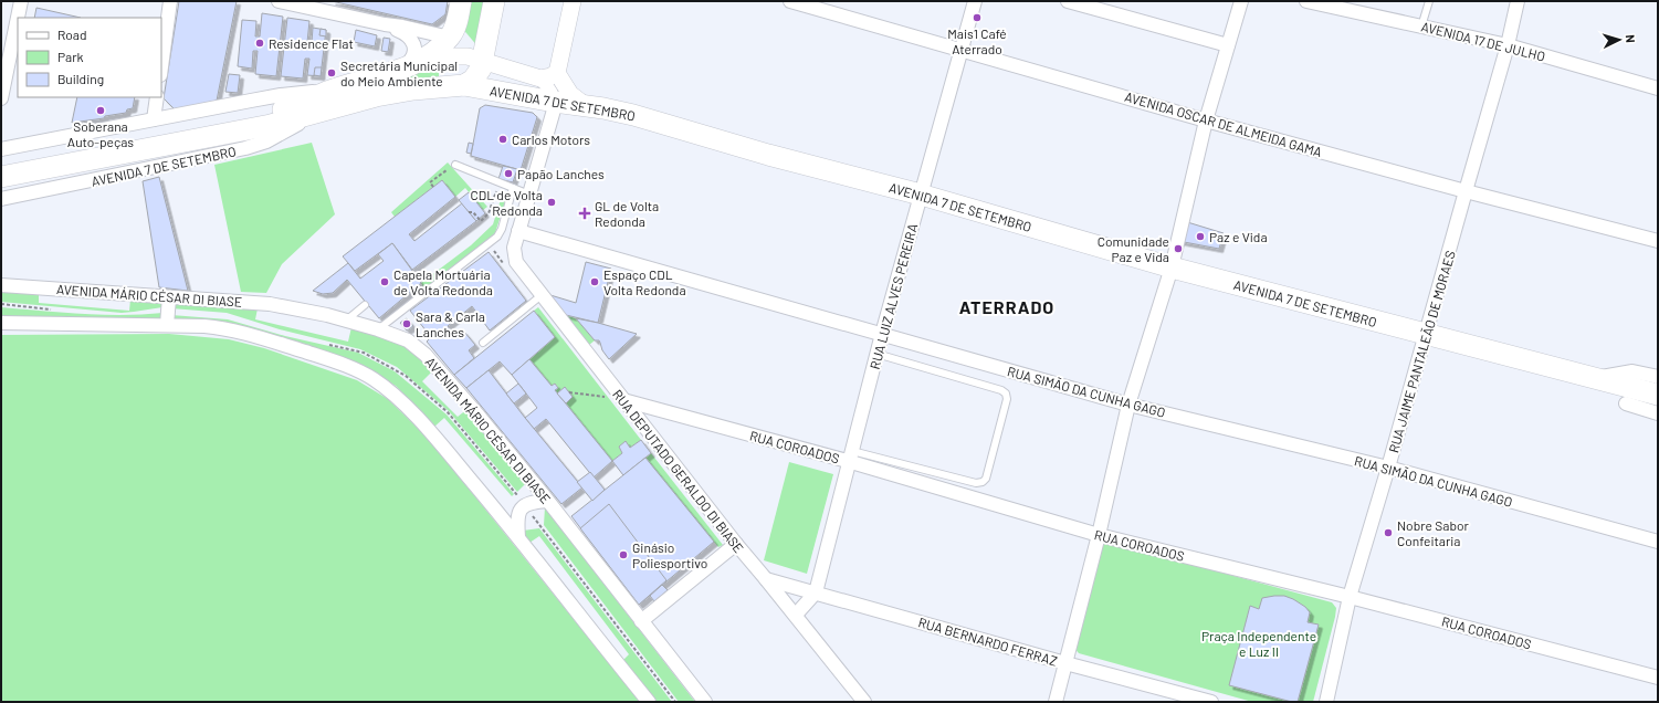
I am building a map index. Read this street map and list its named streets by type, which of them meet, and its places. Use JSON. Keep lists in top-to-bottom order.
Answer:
{
  "streets": {
    "main road": ["AVENIDA 7 DE SETEMBRO"],
    "street": [
      "AVENIDA 17 DE JULHO",
      "AVENIDA OSCAR DE ALMEIDA GAMA",
      "AVENIDA MÁRIO CÉSAR DI BIASE",
      "RUA LUIZ ALVES PEREIRA",
      "RUA JAIME PANTALEÃO DE MORAES",
      "RUA SIMÃO DA CUNHA GAGO",
      "RUA COROADOS",
      "RUA DEPUTADO GERALDO DI BIASE",
      "RUA BERNARDO FERRAZ"
    ]
  },
  "crossings": [
    ["AVENIDA 17 DE JULHO", "RUA JAIME PANTALEÃO DE MORAES"],
    ["AVENIDA 7 DE SETEMBRO", "RUA LUIZ ALVES PEREIRA"],
    ["AVENIDA 7 DE SETEMBRO", "RUA JAIME PANTALEÃO DE MORAES"],
    ["AVENIDA 7 DE SETEMBRO", "RUA DEPUTADO GERALDO DI BIASE"],
    ["AVENIDA OSCAR DE ALMEIDA GAMA", "RUA LUIZ ALVES PEREIRA"],
    ["AVENIDA OSCAR DE ALMEIDA GAMA", "RUA JAIME PANTALEÃO DE MORAES"],
    ["RUA LUIZ ALVES PEREIRA", "RUA SIMÃO DA CUNHA GAGO"],
    ["RUA LUIZ ALVES PEREIRA", "RUA COROADOS"],
    ["RUA LUIZ ALVES PEREIRA", "RUA BERNARDO FERRAZ"],
    ["RUA JAIME PANTALEÃO DE MORAES", "RUA SIMÃO DA CUNHA GAGO"],
    ["RUA JAIME PANTALEÃO DE MORAES", "RUA COROADOS"],
    ["RUA SIMÃO DA CUNHA GAGO", "RUA DEPUTADO GERALDO DI BIASE"],
    ["RUA COROADOS", "RUA DEPUTADO GERALDO DI BIASE"],
    ["RUA DEPUTADO GERALDO DI BIASE", "RUA BERNARDO FERRAZ"]
  ],
  "districts": ["ATERRADO"],
  "parks": ["Praça Independente e Luz II"],
  "places": {
    "other": [
      "Mais1 Café Aterrado",
      "Residence Flat",
      "Secretária Municipal do Meio Ambiente",
      "Soberana Auto-peças",
      "Carlos Motors",
      "Papão Lanches",
      "CDL de Volta Redonda",
      "Paz e Vida",
      "Comunidade Paz e Vida",
      "Capela Mortuária de Volta Redonda",
      "Espaço CDL Volta Redonda",
      "Sara & Carla Lanches",
      "Nobre Sabor Confeitaria",
      "Ginásio Poliesportivo"
    ],
    "health": ["GL de Volta Redonda"]
  },
  "legend": ["Road", "Park", "Building"],
  "north": "right"
}
